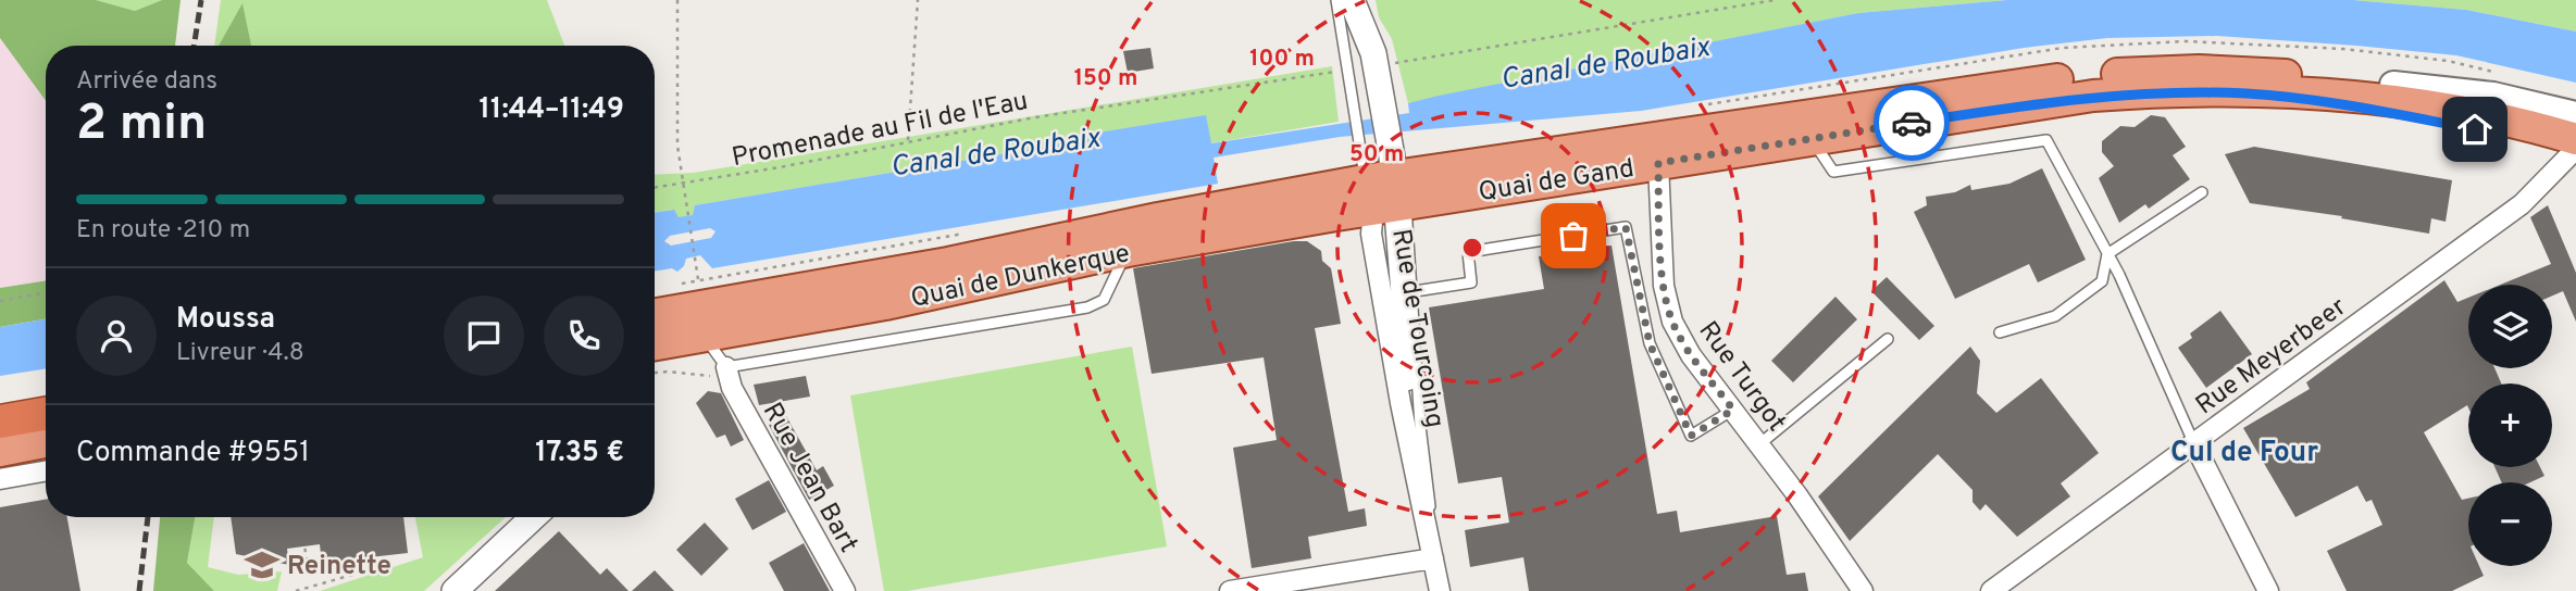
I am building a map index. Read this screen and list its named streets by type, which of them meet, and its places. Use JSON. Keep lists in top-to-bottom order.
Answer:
{
  "streets": {
    "main road": ["Quai de Gand", "Quai de Dunkerque"],
    "street": [
      "Rue de Tourcoing",
      "Rue Meyerbeer",
      "Rue Turgot",
      "Rue Jean Bart"
    ],
    "path": ["Promenade au Fil de l'Eau"]
  },
  "crossings": [
    ["Quai de Gand", "Quai de Dunkerque"],
    ["Quai de Gand", "Rue de Tourcoing"],
    ["Quai de Gand", "Rue Meyerbeer"],
    ["Quai de Gand", "Rue Turgot"],
    ["Quai de Dunkerque", "Rue de Tourcoing"]
  ],
  "districts": ["Cul de Four"],
  "water": ["Canal de Roubaix"],
  "places": {
    "school or university": ["Reinette"]
  },
  "page": {
    "heading": ["2 min", "Arrivée dans", "11:44–11:49"],
    "panel": [
      "Moussa",
      "Livreur · 4.8",
      "Commande #9551",
      "17.35 €"
    ],
    "bar": "En route · 210 m",
    "map_buttons": ["+", "−"]
  },
  "rings": ["100 m", "150 m", "50 m"]
}
